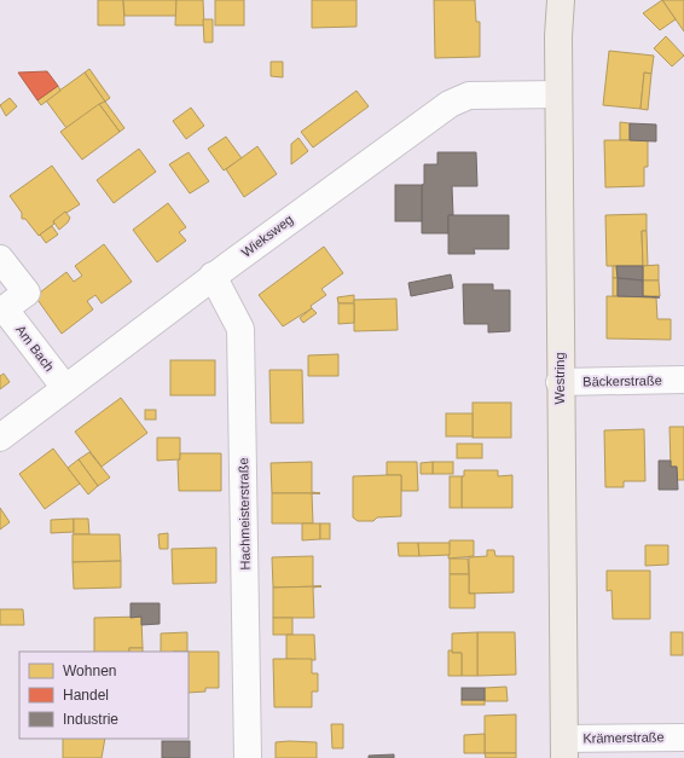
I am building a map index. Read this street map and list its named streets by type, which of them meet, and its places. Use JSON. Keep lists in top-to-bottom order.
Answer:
{
  "streets": {
    "main road": ["Westring"],
    "street": [
      "Wieksweg",
      "Am Bach",
      "Bäckerstraße",
      "Hachmeisterstraße",
      "Krämerstraße"
    ]
  },
  "crossings": [
    ["Wieksweg", "Am Bach"],
    ["Wieksweg", "Westring"],
    ["Wieksweg", "Hachmeisterstraße"],
    ["Westring", "Bäckerstraße"],
    ["Westring", "Krämerstraße"]
  ],
  "legend": ["Wohnen", "Handel", "Industrie"]
}
